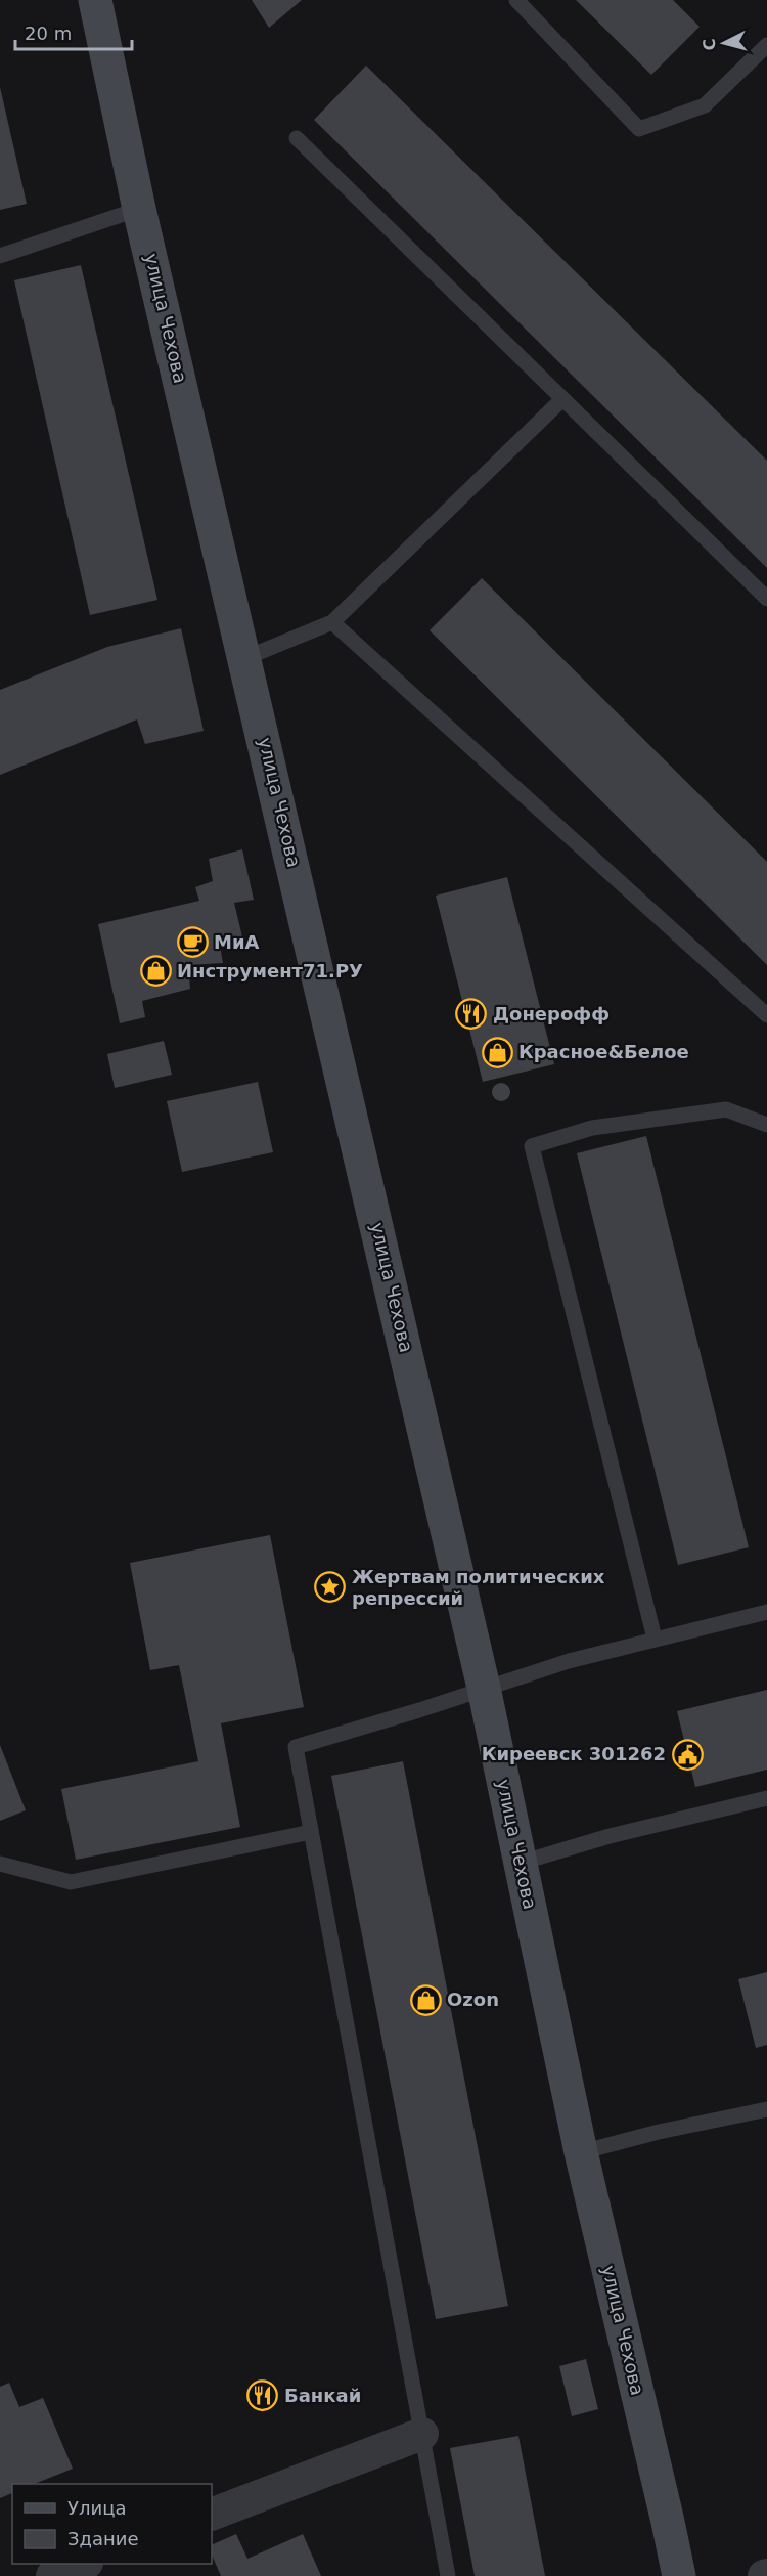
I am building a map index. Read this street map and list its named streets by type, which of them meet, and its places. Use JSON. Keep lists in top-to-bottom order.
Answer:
{
  "streets": {
    "main road": ["улица Чехова"]
  },
  "places": {
    "cafe": ["МиА"],
    "shop": ["Инструмент71.РУ", "Красное&Белое", "Ozon"],
    "restaurant": ["Донерофф", "Банкай"],
    "place": ["Жертвам политических репрессий"],
    "public building": ["Киреевск 301262"]
  },
  "legend": ["Улица", "Здание"],
  "scale_bar": "20 m",
  "north": "left"
}
